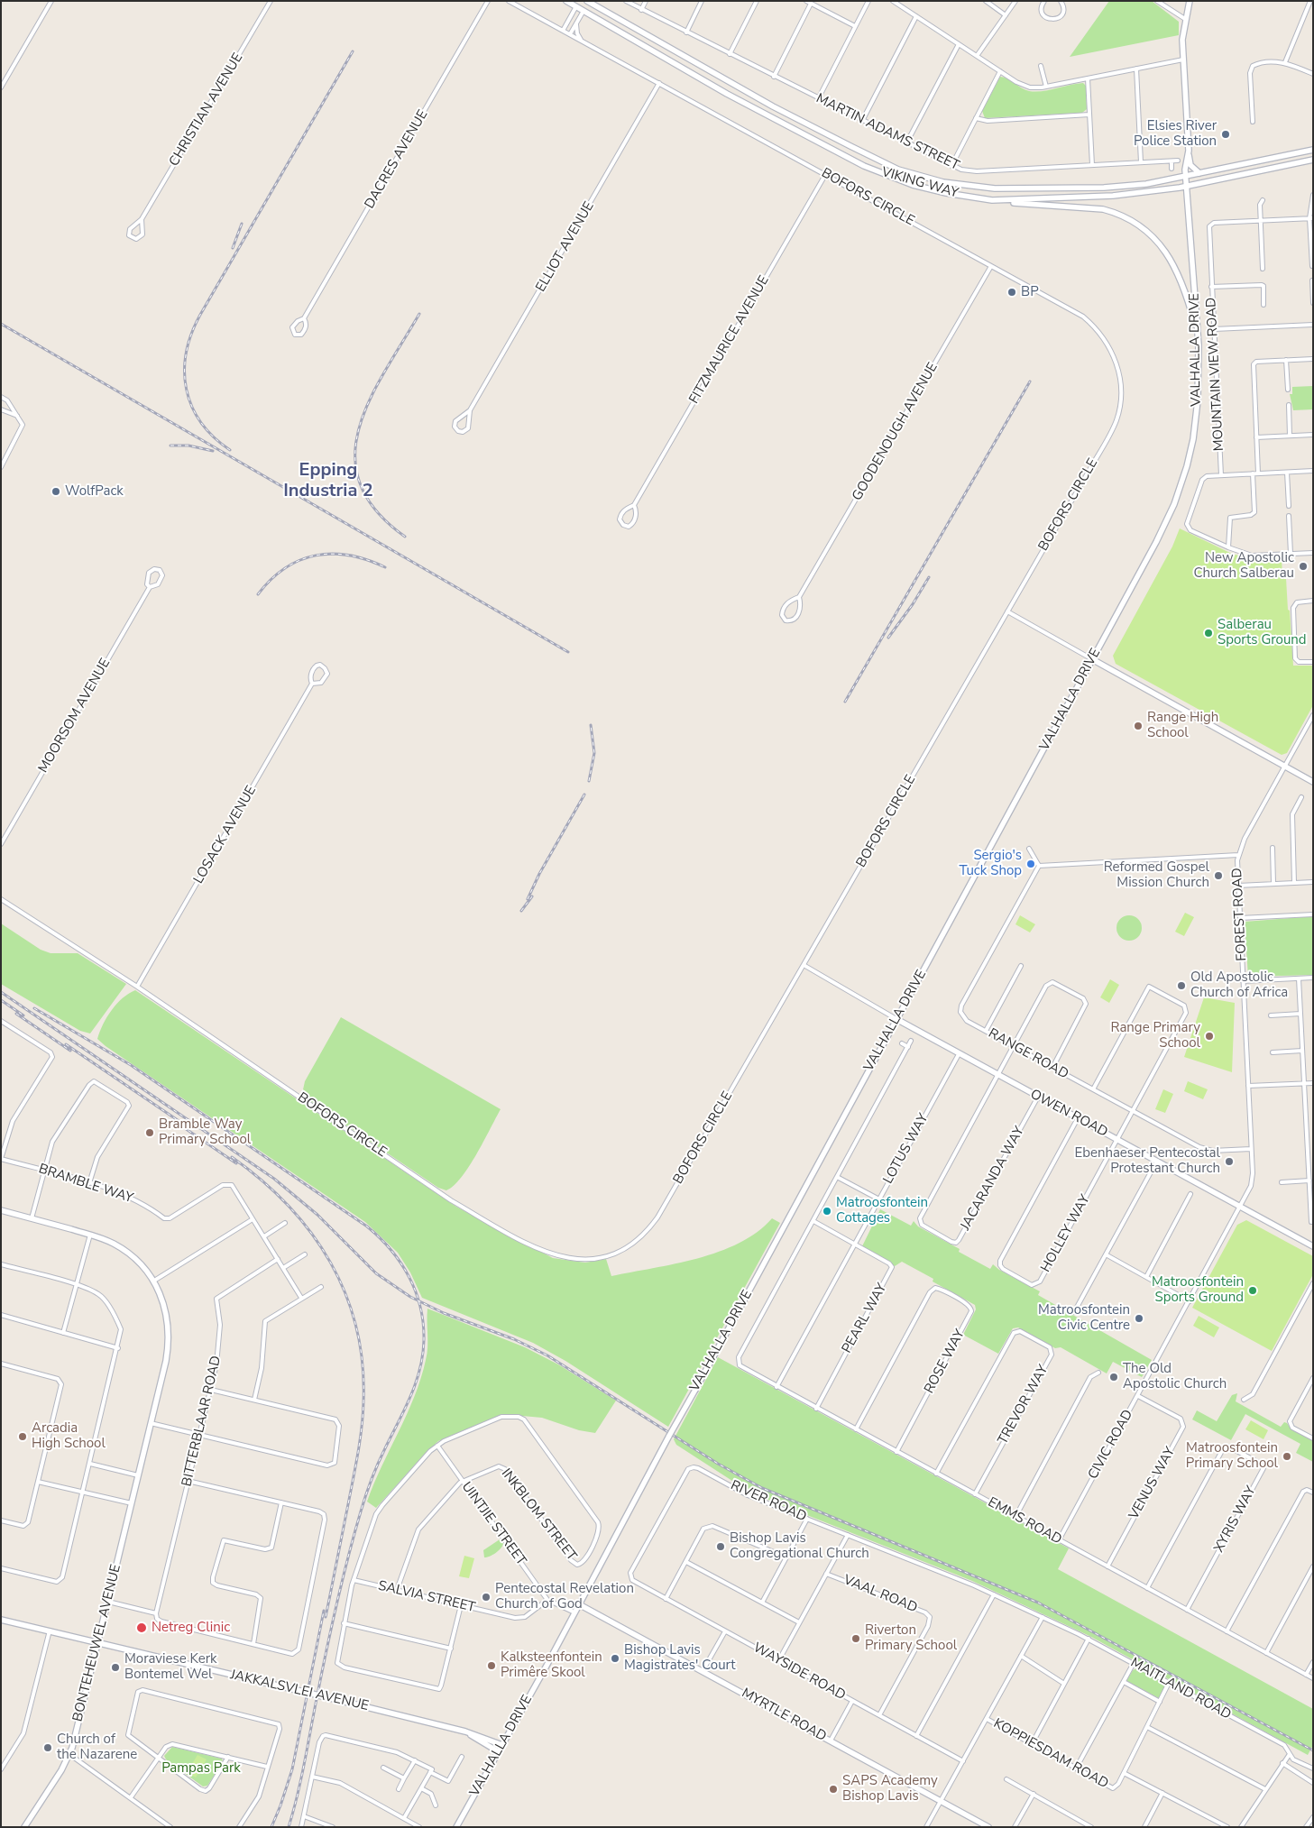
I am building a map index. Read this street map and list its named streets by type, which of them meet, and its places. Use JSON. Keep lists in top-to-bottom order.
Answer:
{
  "streets": {
    "main road": [
      "VIKING WAY",
      "VALHALLA DRIVE",
      "OWEN ROAD",
      "BONTEHEUWEL AVENUE",
      "JAKKALSVLEI AVENUE",
      "MYRTLE ROAD"
    ],
    "street": [
      "CHRISTIAN AVENUE",
      "MARTIN ADAMS STREET",
      "DACRES AVENUE",
      "BOFORS CIRCLE",
      "ELLIOT AVENUE",
      "FITZMAURICE AVENUE",
      "MOUNTAIN VIEW ROAD",
      "GOODENOUGH AVENUE",
      "MOORSOM AVENUE",
      "LOSACK AVENUE",
      "FOREST ROAD",
      "RANGE ROAD",
      "LOTUS WAY",
      "JACARANDA WAY",
      "BRAMBLE WAY",
      "HOLLEY WAY",
      "PEARL WAY",
      "ROSE WAY",
      "TREVOR WAY",
      "BITTERBLAAR ROAD",
      "CIVIC ROAD",
      "VENUS WAY",
      "RIVER ROAD",
      "INKBLOM STREET",
      "XYRIS WAY",
      "EMMS ROAD",
      "UINTJIE STREET",
      "VAAL ROAD",
      "SALVIA STREET",
      "WAYSIDE ROAD",
      "MAITLAND ROAD",
      "KOPPIESDAM ROAD"
    ]
  },
  "crossings": [
    ["VIKING WAY", "VALHALLA DRIVE"],
    ["BOFORS CIRCLE", "ELLIOT AVENUE"],
    ["BOFORS CIRCLE", "FITZMAURICE AVENUE"],
    ["BOFORS CIRCLE", "GOODENOUGH AVENUE"],
    ["BOFORS CIRCLE", "LOSACK AVENUE"],
    ["VALHALLA DRIVE", "OWEN ROAD"],
    ["VALHALLA DRIVE", "UINTJIE STREET"],
    ["VALHALLA DRIVE", "JAKKALSVLEI AVENUE"],
    ["VALHALLA DRIVE", "MYRTLE ROAD"],
    ["FOREST ROAD", "RANGE ROAD"],
    ["FOREST ROAD", "OWEN ROAD"],
    ["FOREST ROAD", "CIVIC ROAD"],
    ["RANGE ROAD", "HOLLEY WAY"],
    ["OWEN ROAD", "LOTUS WAY"],
    ["OWEN ROAD", "JACARANDA WAY"],
    ["OWEN ROAD", "HOLLEY WAY"],
    ["OWEN ROAD", "CIVIC ROAD"],
    ["LOTUS WAY", "PEARL WAY"],
    ["LOTUS WAY", "EMMS ROAD"],
    ["BRAMBLE WAY", "BITTERBLAAR ROAD"],
    ["PEARL WAY", "EMMS ROAD"],
    ["ROSE WAY", "EMMS ROAD"],
    ["TREVOR WAY", "EMMS ROAD"],
    ["CIVIC ROAD", "VENUS WAY"],
    ["CIVIC ROAD", "EMMS ROAD"],
    ["VENUS WAY", "EMMS ROAD"],
    ["RIVER ROAD", "WAYSIDE ROAD"],
    ["RIVER ROAD", "MAITLAND ROAD"],
    ["INKBLOM STREET", "UINTJIE STREET"],
    ["INKBLOM STREET", "SALVIA STREET"],
    ["XYRIS WAY", "EMMS ROAD"],
    ["UINTJIE STREET", "SALVIA STREET"],
    ["VAAL ROAD", "WAYSIDE ROAD"],
    ["BONTEHEUWEL AVENUE", "JAKKALSVLEI AVENUE"]
  ],
  "districts": ["Epping Industria 2"],
  "parks": ["Pampas Park"],
  "places": [
    "Elsies River Police Station",
    "BP",
    "WolfPack",
    "New Apostolic Church Salberau",
    "Salberau Sports Ground",
    "Range High School",
    "Sergio's Tuck Shop",
    "Reformed Gospel Mission Church",
    "Old Apostolic Church of Africa",
    "Range Primary School",
    "Bramble Way Primary School",
    "Ebenhaeser Pentecostal Protestant Church",
    "Matroosfontein Cottages",
    "Matroosfontein Sports Ground",
    "Matroosfontein Civic Centre",
    "The Old Apostolic Church",
    "Arcadia High School",
    "Matroosfontein Primary School",
    "Bishop Lavis Congregational Church",
    "Pentecostal Revelation Church of God",
    "Netreg Clinic",
    "Riverton Primary School",
    "Bishop Lavis Magistrates' Court",
    "Kalksteenfontein Primêre Skool",
    "Moraviese Kerk Bontemel Wel",
    "Church of the Nazarene",
    "SAPS Academy Bishop Lavis"
  ]
}
